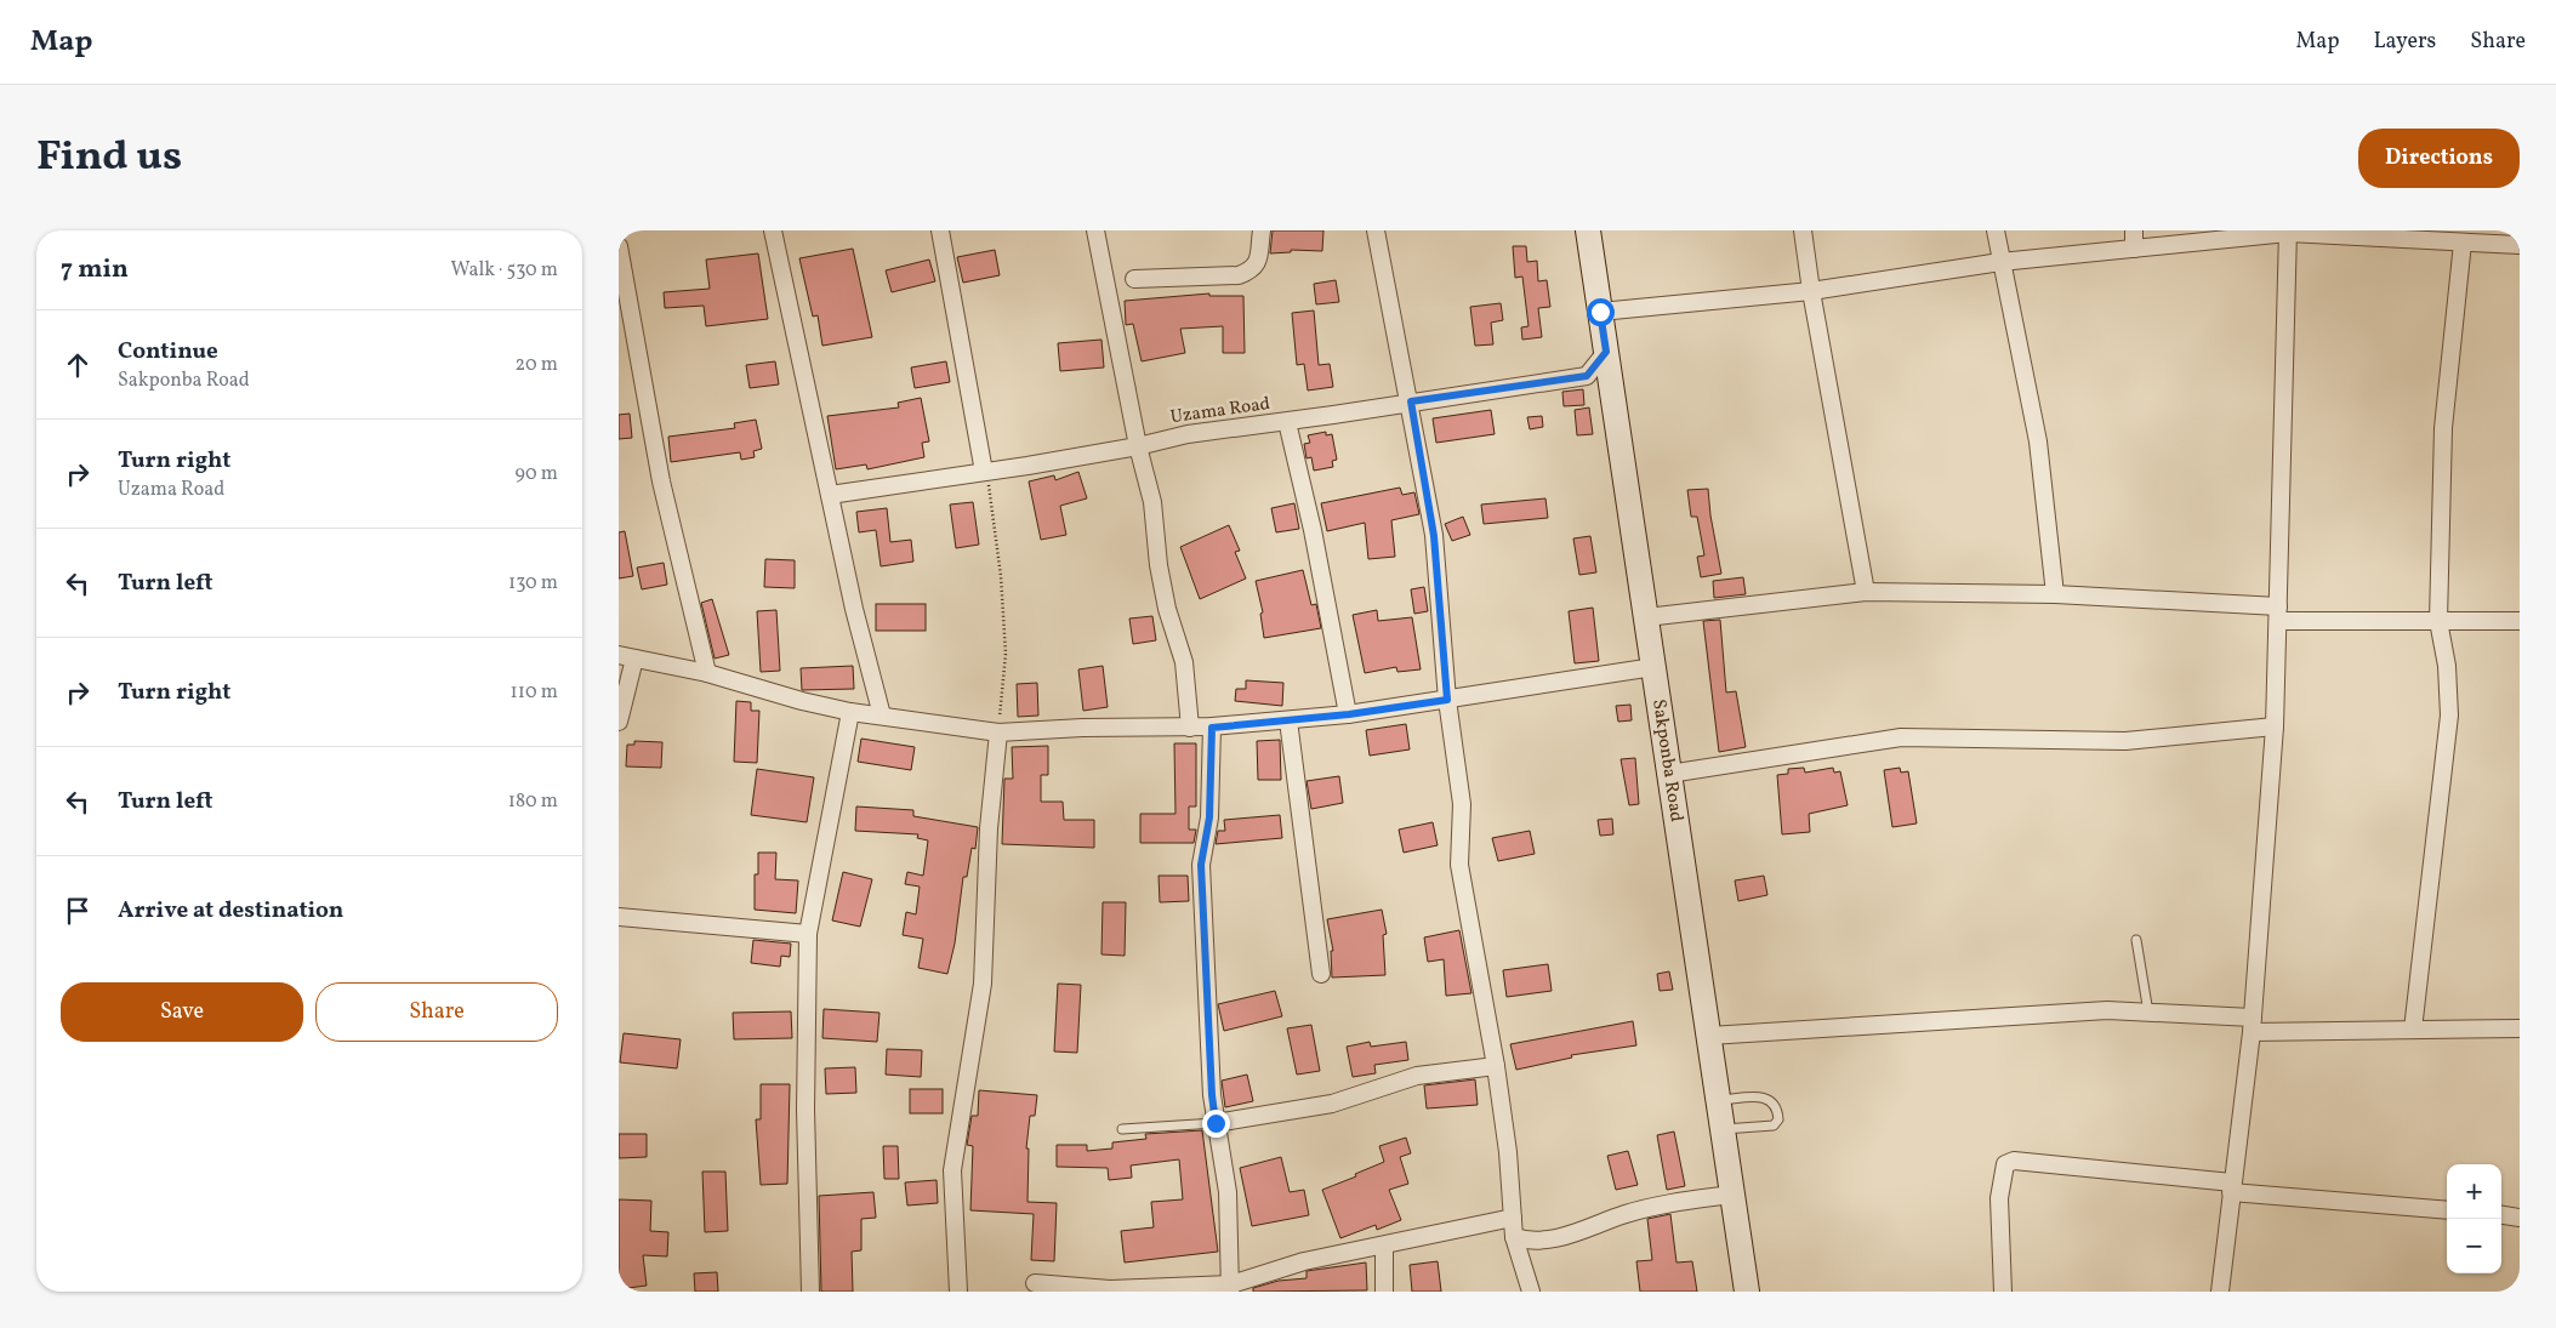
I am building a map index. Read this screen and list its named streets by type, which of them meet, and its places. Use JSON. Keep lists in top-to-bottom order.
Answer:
{
  "streets": {
    "main road": ["Sakponba Road"],
    "street": ["Uzama Road"]
  },
  "crossings": [
    ["Uzama Road", "Sakponba Road"]
  ],
  "page": {
    "header": "Map",
    "nav": ["Map", "Layers", "Share"],
    "title": "Find us",
    "buttons": [
      "Directions",
      ["Save", "Share"]
    ],
    "heading": ["7 min", "Walk · 530 m"],
    "list": [
      ["Continue", "Sakponba Road", "20 m"],
      ["Turn right", "Uzama Road", "90 m"],
      ["Turn left", "130 m"],
      ["Turn right", "110 m"],
      ["Turn left", "180 m"],
      "Arrive at destination"
    ],
    "map_buttons": ["+", "−"]
  }
}
